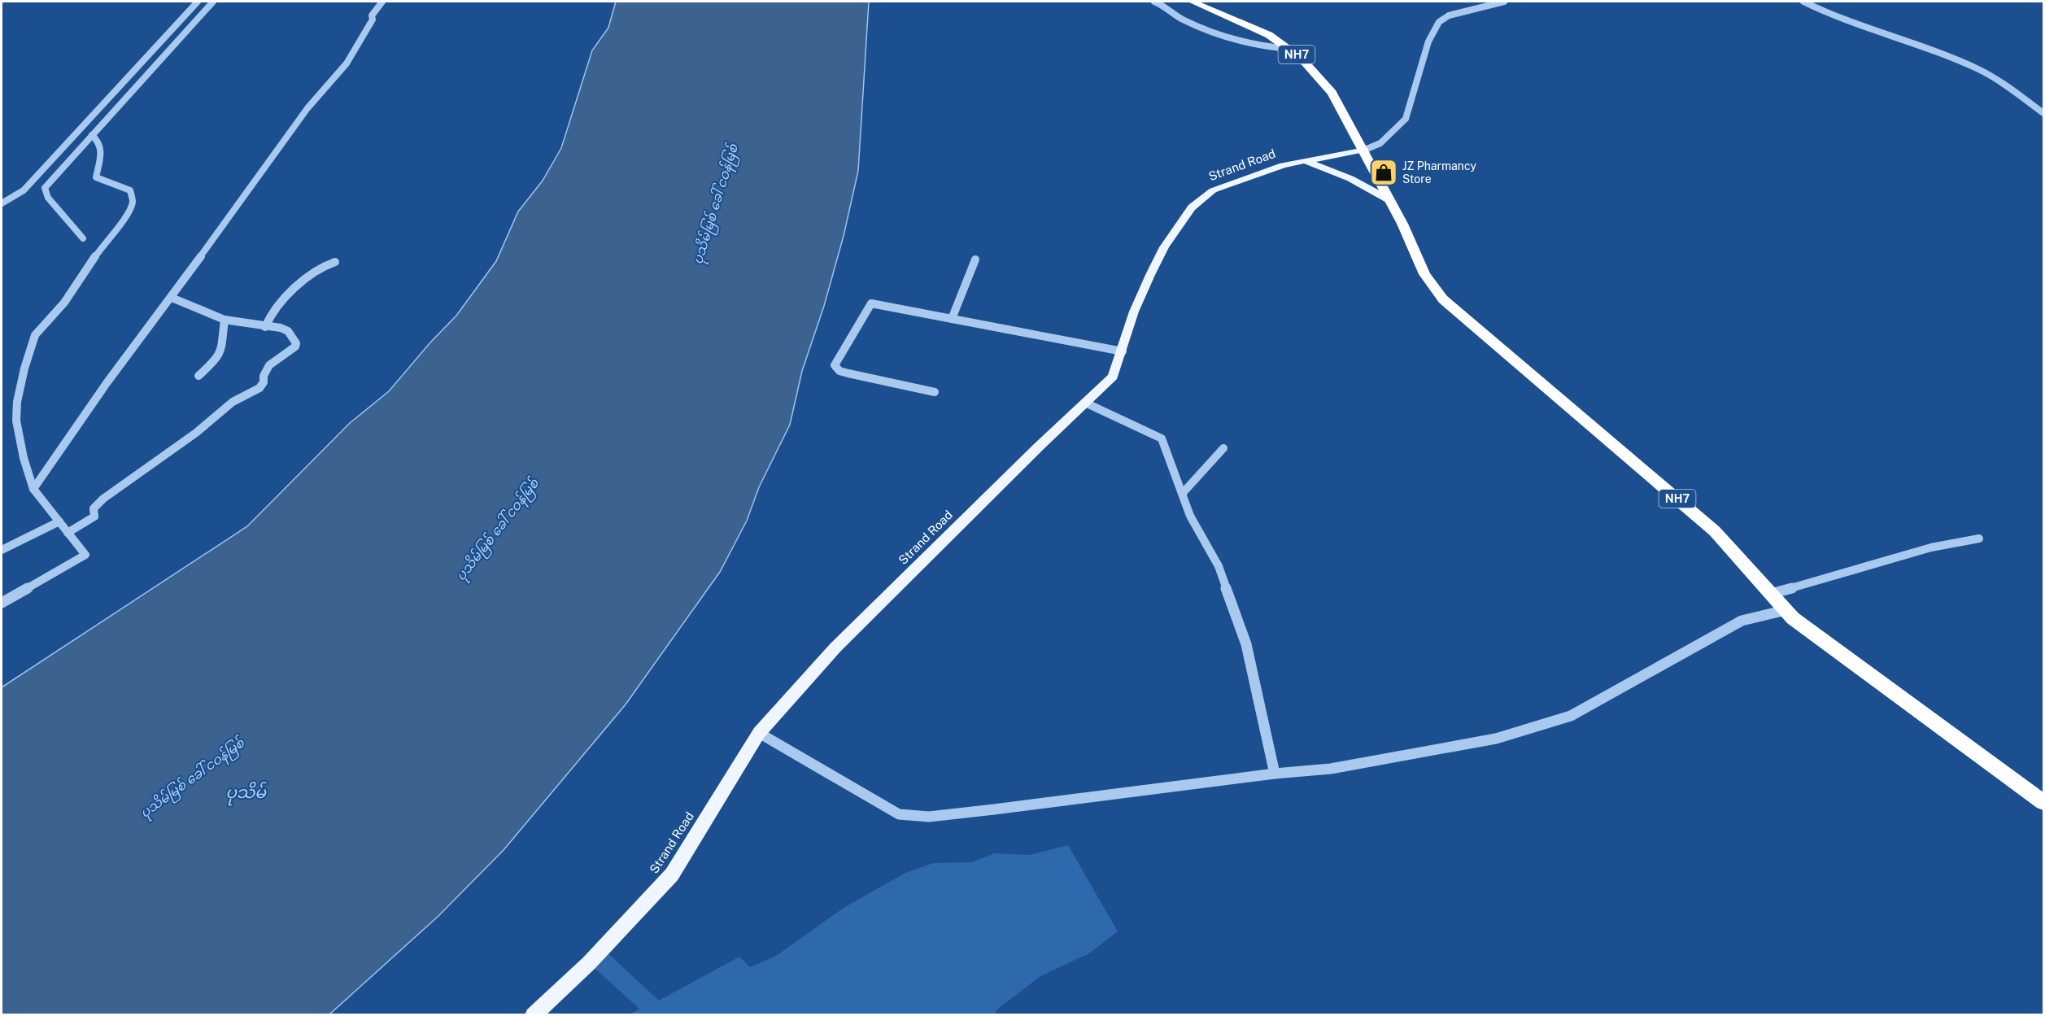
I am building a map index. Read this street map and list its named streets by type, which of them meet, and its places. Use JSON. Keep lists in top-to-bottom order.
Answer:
{
  "streets": {
    "highway": ["NH7"],
    "main road": ["Strand Road"]
  },
  "crossings": [
    ["NH7", "Strand Road"]
  ],
  "water": ["ပုသိမ်မြစ် ခေါ် ငဝန်မြစ်", "ပုသိမ်"],
  "places": {
    "shop": ["JZ Pharmancy Store"]
  }
}
